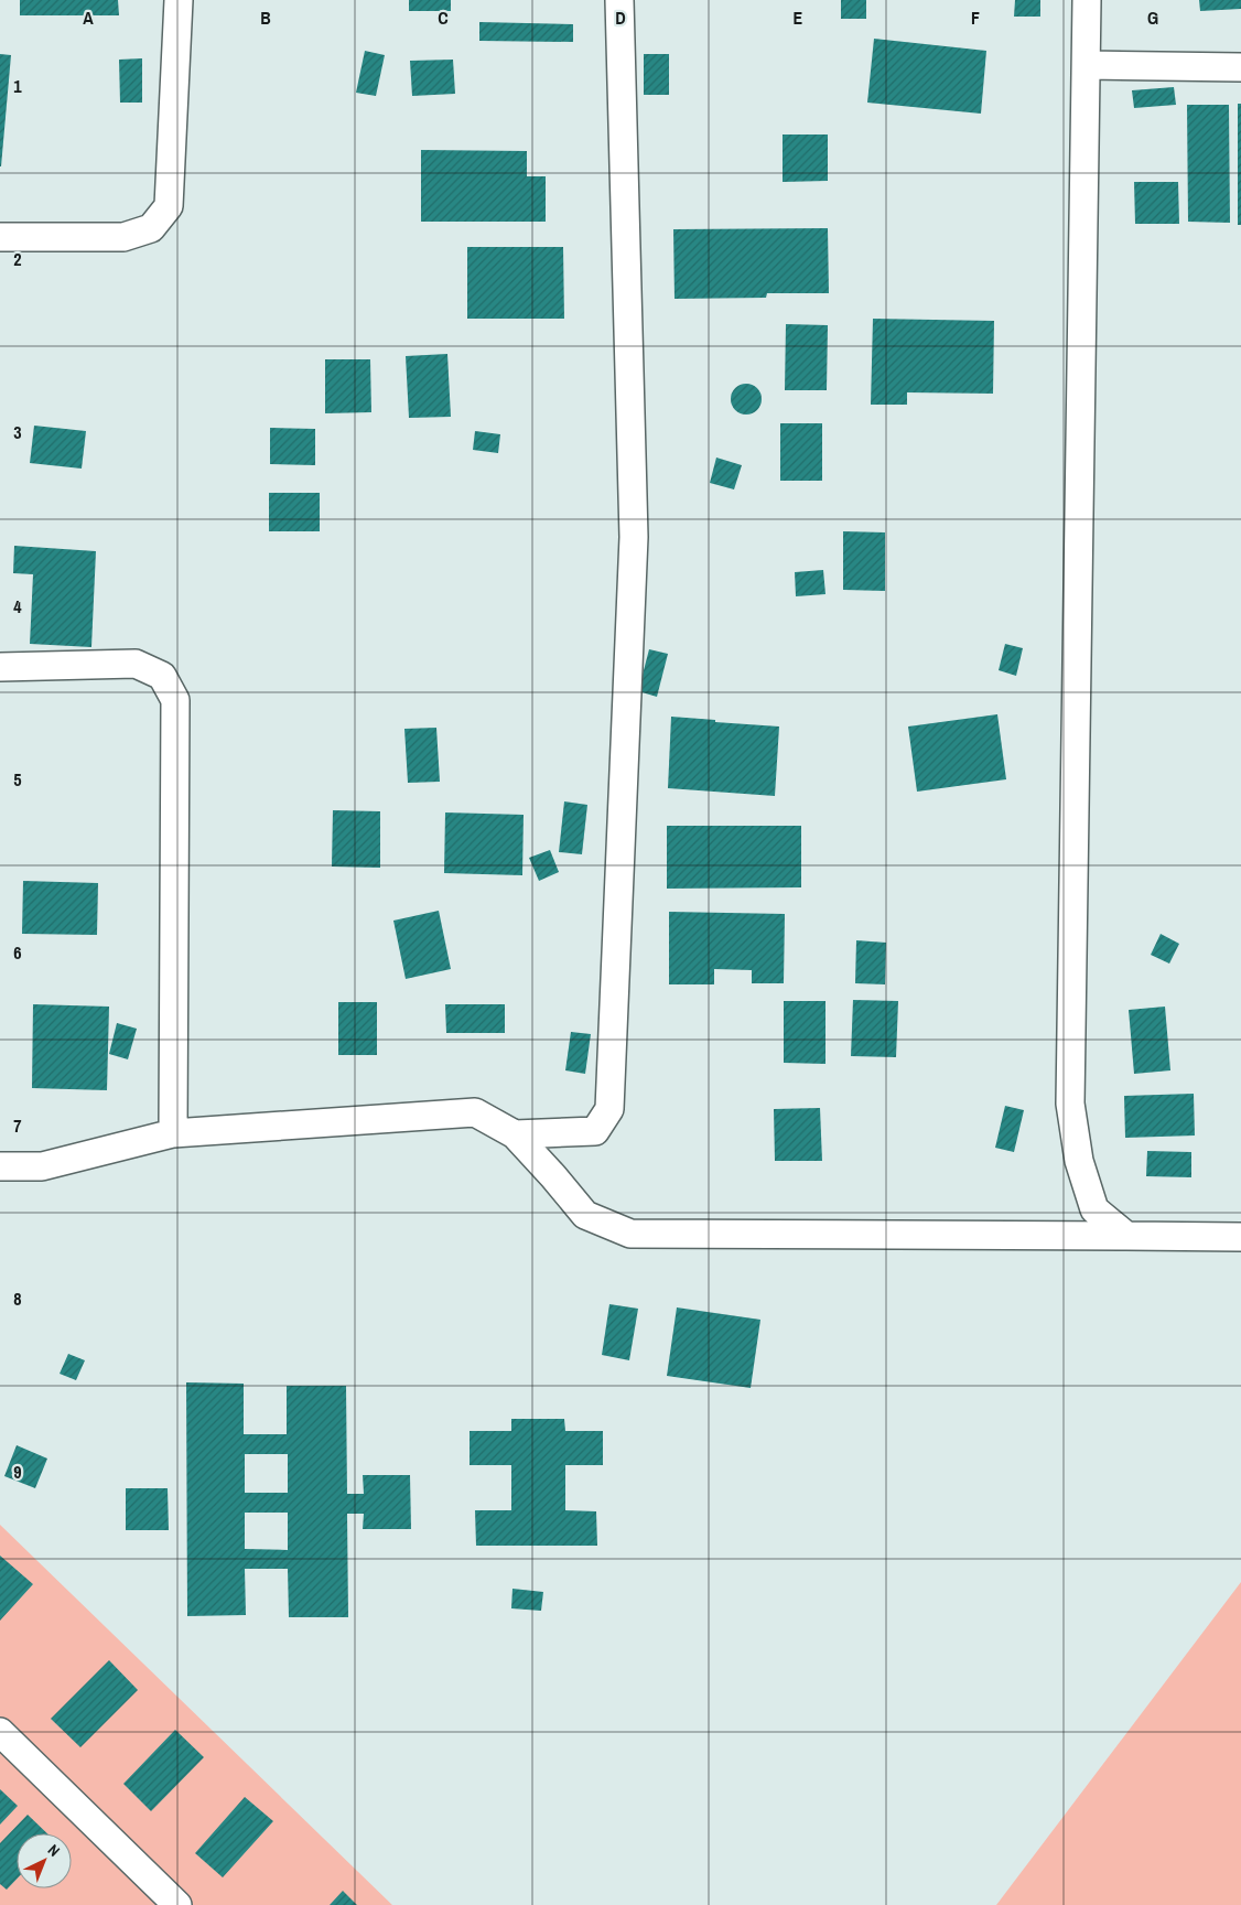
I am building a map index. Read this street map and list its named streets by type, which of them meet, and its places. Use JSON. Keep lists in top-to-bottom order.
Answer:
{
  "north": "top right",
  "grid": {
    "columns": [
      "A",
      "B",
      "C",
      "D",
      "E",
      "F",
      "G"
    ],
    "rows": [
      "1",
      "2",
      "3",
      "4",
      "5",
      "6",
      "7",
      "8",
      "9"
    ]
  }
}
